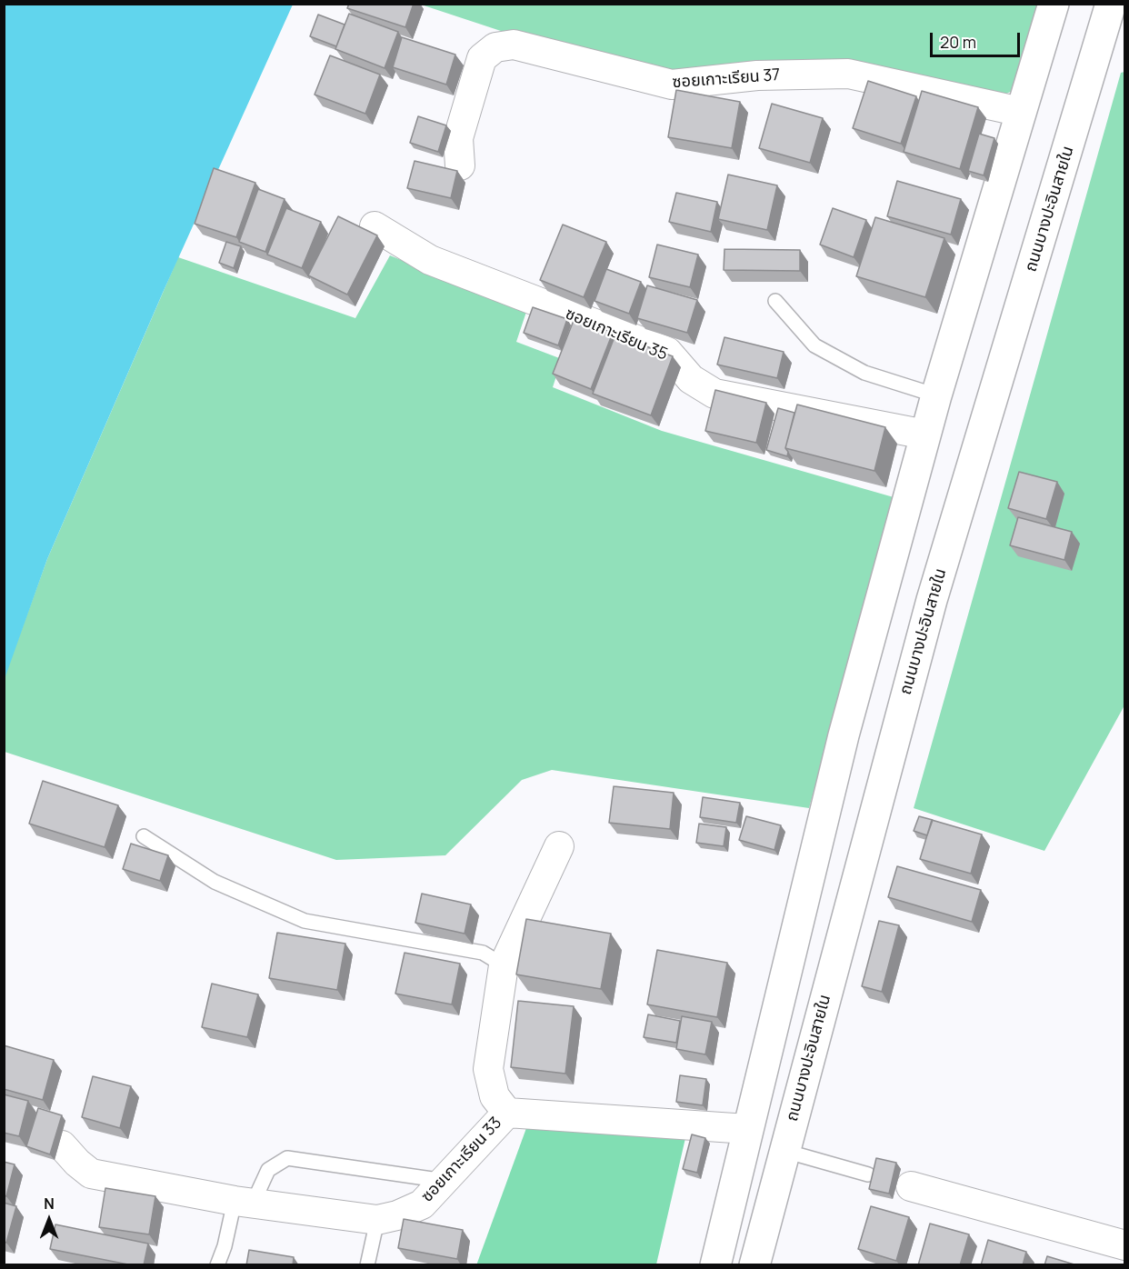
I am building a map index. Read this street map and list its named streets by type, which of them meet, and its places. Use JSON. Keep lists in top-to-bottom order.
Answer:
{
  "streets": {
    "main road": ["ถนนบางปะอินสายใน"],
    "street": ["ซอยเกาะเรียน 37", "ซอยเกาะเรียน 35", "ซอยเกาะเรียน 33"]
  },
  "scale_bar": "20 m",
  "north": "top"
}
